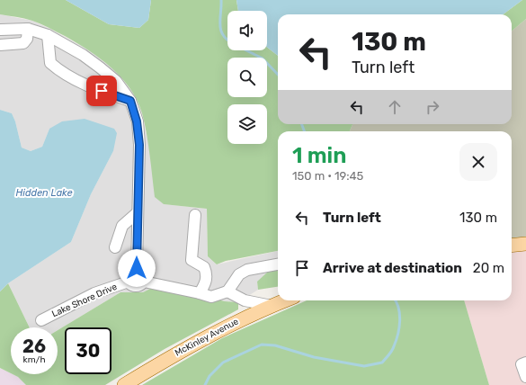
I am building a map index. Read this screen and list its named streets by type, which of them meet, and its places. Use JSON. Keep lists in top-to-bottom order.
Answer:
{
  "streets": {
    "main road": ["McKinley Avenue"],
    "street": ["Lake Shore Drive"]
  },
  "water": ["Hidden Lake"],
  "page": {
    "turn": ["130 m", "Turn left"],
    "heading": ["1 min", "150 m · 19:45"],
    "list": [
      {
        "name": "Turn left",
        "value": "130 m"
      },
      {
        "name": "Arrive at destination",
        "value": "20 m"
      }
    ],
    "speed": "26 km/h",
    "limit": "30"
  }
}
